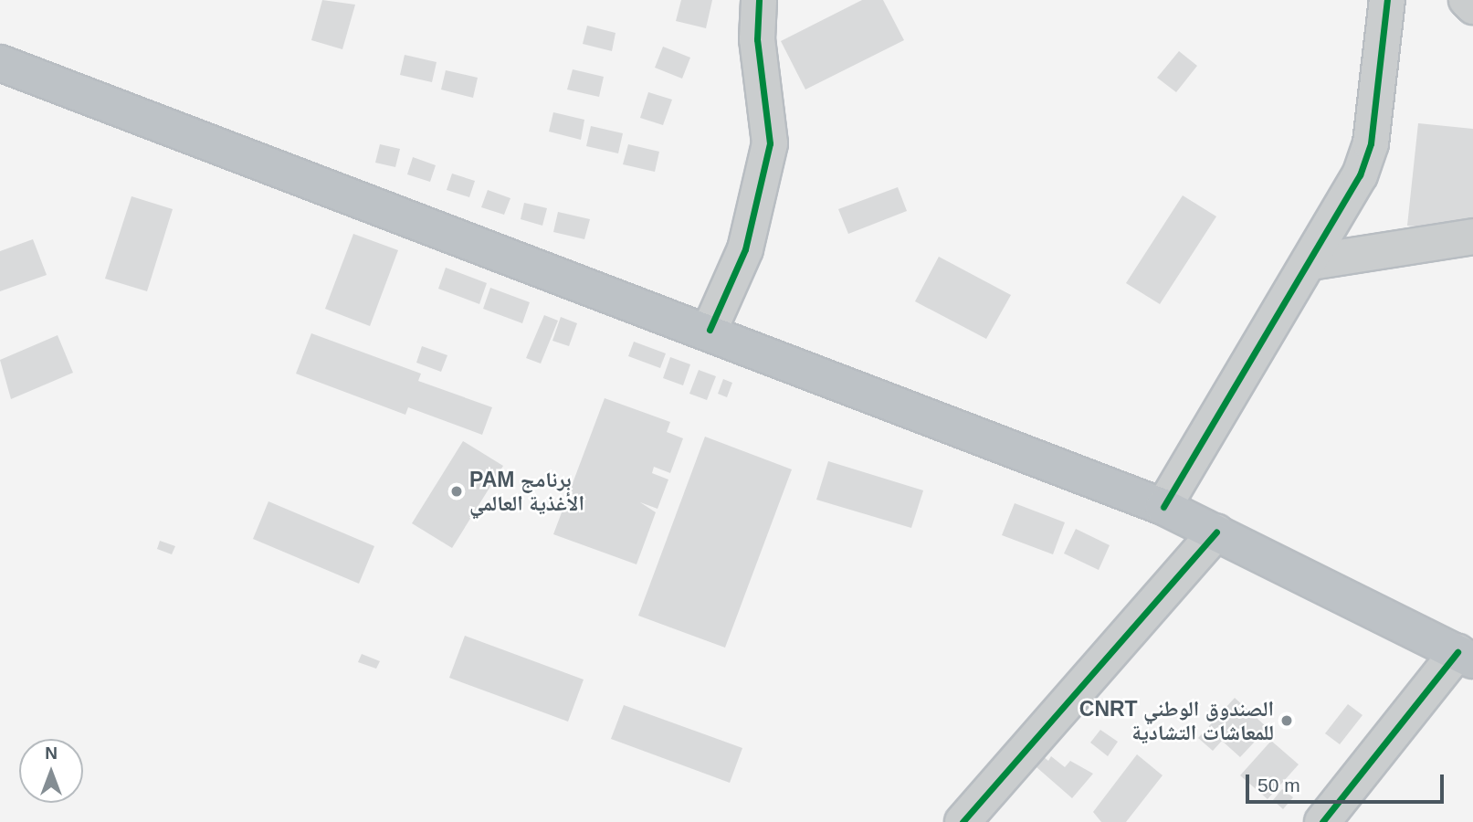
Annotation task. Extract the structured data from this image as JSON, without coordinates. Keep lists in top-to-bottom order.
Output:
{
  "places": ["PAM برنامج الأغذية العالمي", "CNRT الصندوق الوطني للمعاشات التشادية"],
  "scale_bar": "50 m",
  "north": "top"
}
